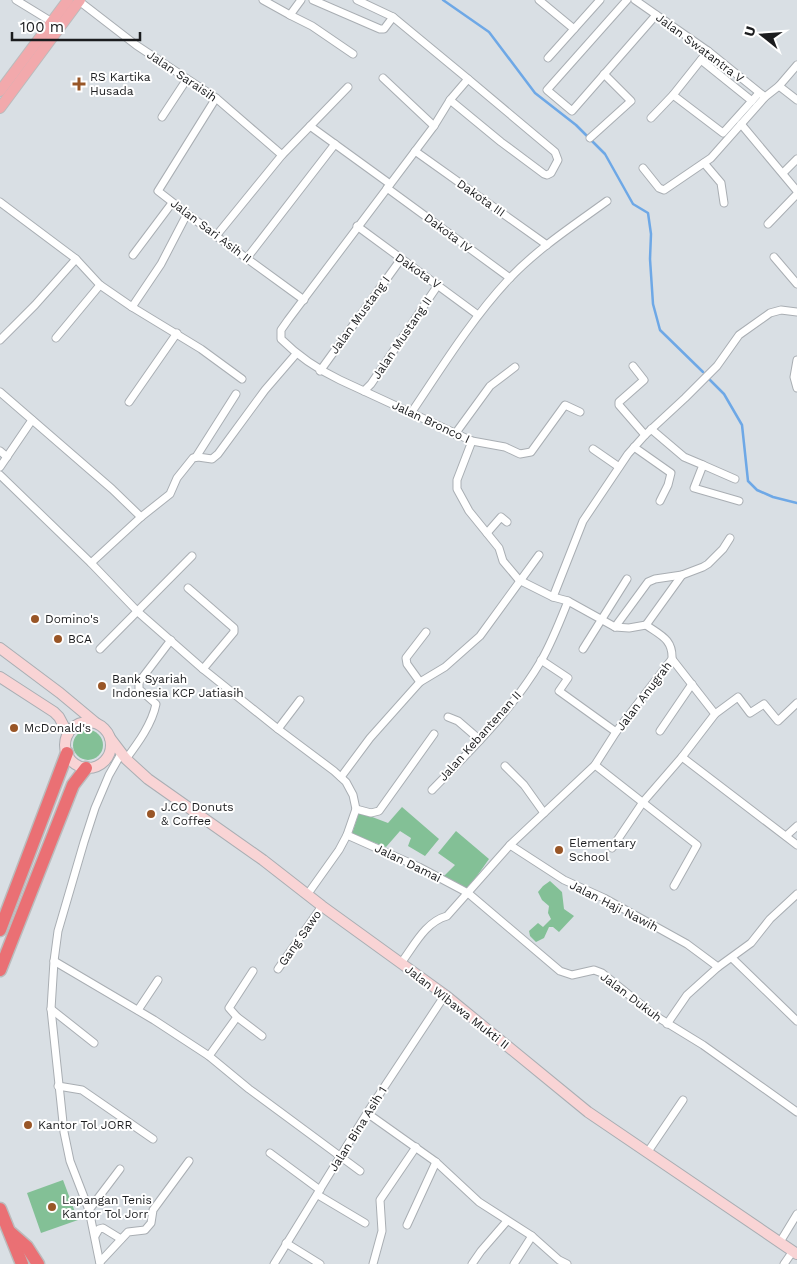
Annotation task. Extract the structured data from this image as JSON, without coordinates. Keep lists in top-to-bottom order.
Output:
{
  "streets": {
    "main road": ["Jalan Wibawa Mukti II"],
    "street": [
      "Jalan Swatantra V",
      "Jalan Saraisih",
      "Dakota III",
      "Jalan Sari Asih II",
      "Dakota IV",
      "Dakota V",
      "Jalan Mustang I",
      "Jalan Mustang II",
      "Jalan Bronco I",
      "Jalan Anugrah",
      "Jalan Kebantenan II",
      "Jalan Damai",
      "Jalan Haji Nawih",
      "Gang Sawo",
      "Jalan Dukuh",
      "Jalan Bina Asih 1"
    ]
  },
  "crossings": [
    ["Jalan Saraisih", "Jalan Sari Asih II"],
    ["Jalan Sari Asih II", "Jalan Bronco I"],
    ["Dakota V", "Jalan Mustang I"],
    ["Dakota V", "Jalan Mustang II"],
    ["Jalan Mustang I", "Jalan Bronco I"],
    ["Jalan Mustang II", "Jalan Bronco I"],
    ["Jalan Anugrah", "Jalan Damai"],
    ["Jalan Anugrah", "Jalan Haji Nawih"],
    ["Jalan Anugrah", "Jalan Dukuh"],
    ["Jalan Anugrah", "Jalan Wibawa Mukti II"],
    ["Jalan Damai", "Jalan Dukuh"],
    ["Gang Sawo", "Jalan Wibawa Mukti II"],
    ["Jalan Wibawa Mukti II", "Jalan Bina Asih 1"]
  ],
  "places": {
    "health": ["RS Kartika Husada"],
    "other": [
      "Domino's",
      "BCA",
      "Bank Syariah Indonesia KCP Jatiasih",
      "McDonald's",
      "J.CO Donuts & Coffee",
      "Elementary School",
      "Kantor Tol JORR",
      "Lapangan Tenis Kantor Tol Jorr"
    ]
  },
  "scale_bar": "100 m",
  "north": "left"
}
